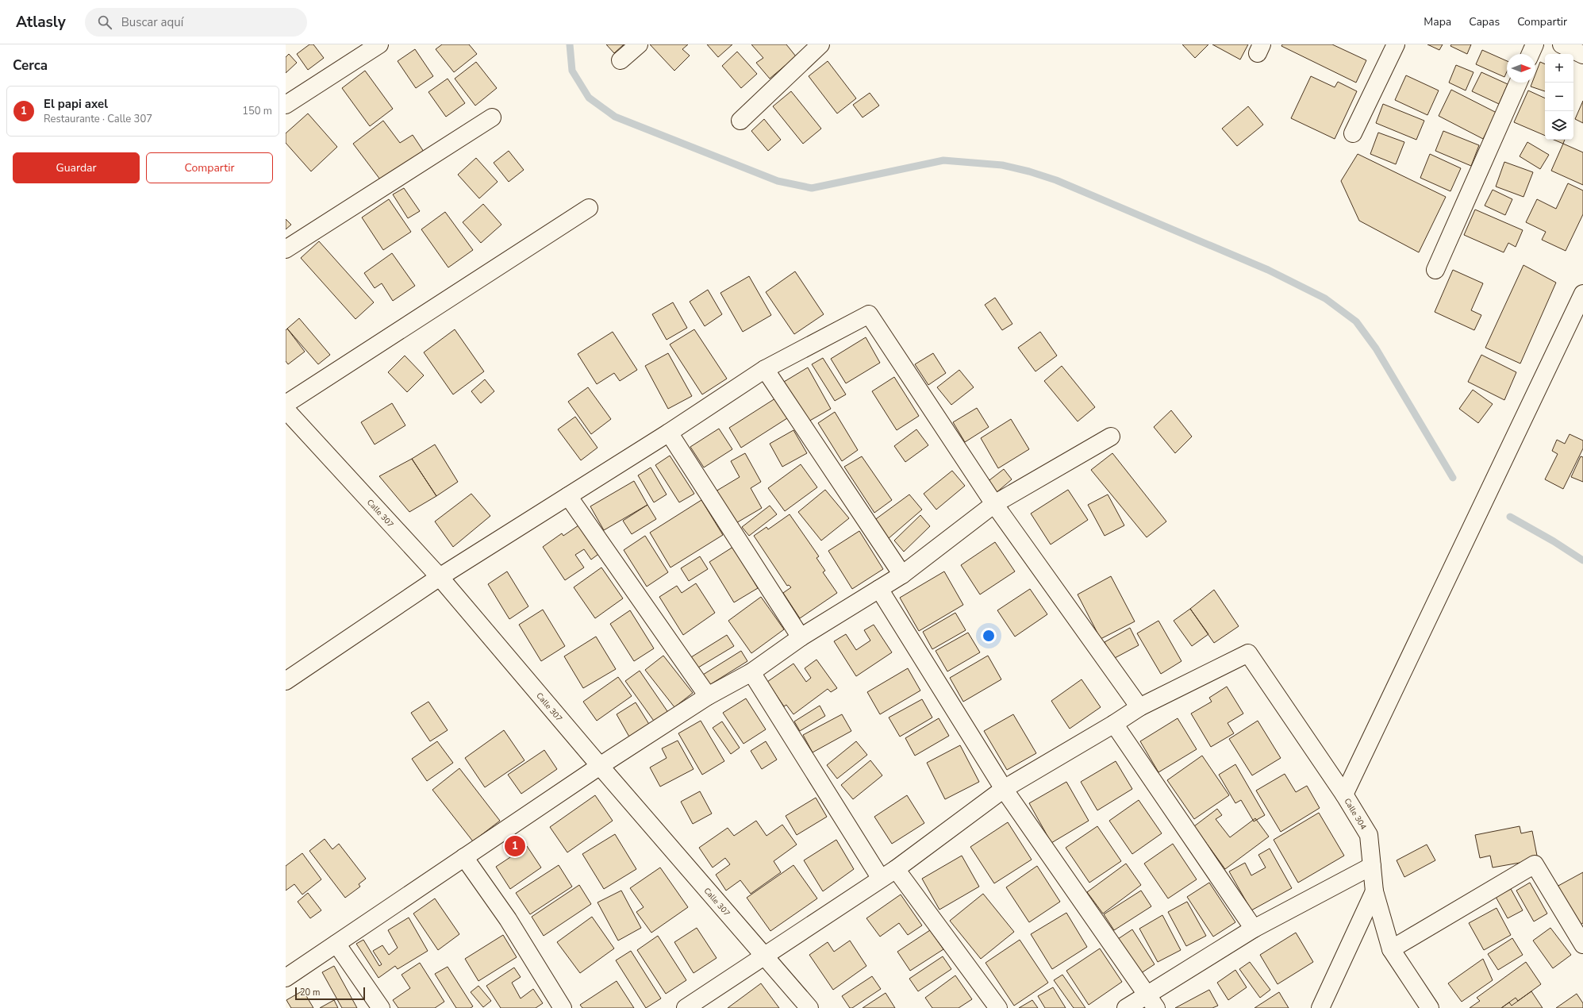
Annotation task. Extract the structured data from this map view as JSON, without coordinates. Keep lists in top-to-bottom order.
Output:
{
  "streets": {
    "street": ["Calle 307", "Calle 304"]
  },
  "scale_bar": "20 m",
  "north": "right",
  "page": {
    "header": "Atlasly",
    "search": "Buscar aquí",
    "nav": ["Mapa", "Capas", "Compartir"],
    "heading": "Cerca",
    "map_buttons": ["+", "−"],
    "list": [
      {
        "mark": "1",
        "name": "El papi axel",
        "note": "Restaurante · Calle 307",
        "value": "150 m"
      }
    ],
    "buttons": ["Guardar", "Compartir"],
    "pins": "1",
    "scale": "20 m"
  }
}
